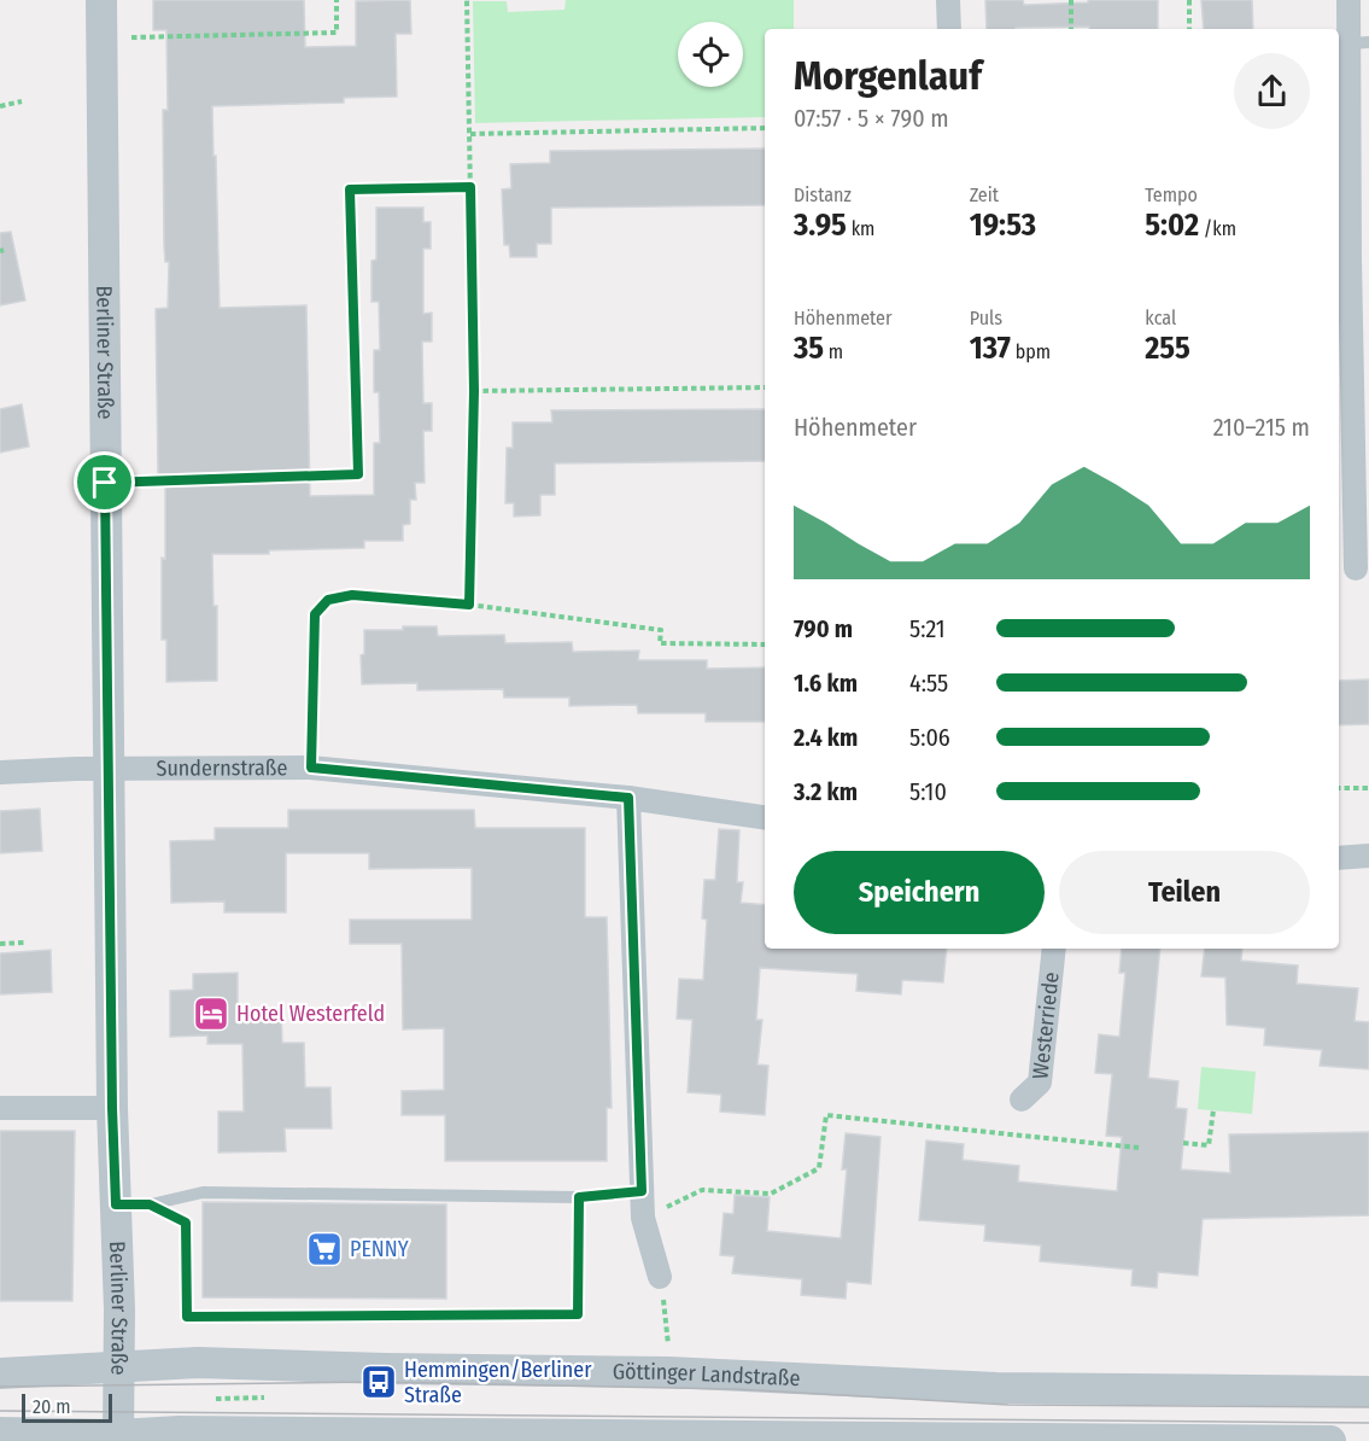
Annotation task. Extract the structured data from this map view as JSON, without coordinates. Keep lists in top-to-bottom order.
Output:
{
  "streets": {
    "street": [
      "Berliner Straße",
      "Sundernstraße",
      "Westerriede",
      "Göttinger Landstraße"
    ]
  },
  "crossings": [
    ["Berliner Straße", "Sundernstraße"],
    ["Berliner Straße", "Göttinger Landstraße"]
  ],
  "places": {
    "hotel": ["Hotel Westerfeld"],
    "supermarket": ["PENNY"],
    "bus stop": ["Hemmingen/Berliner Straße"]
  },
  "scale_bar": "20 m",
  "page": {
    "heading": ["Morgenlauf", "07:57 · 5 × 790 m"],
    "stats": [
      ["Distanz", "3.95 km"],
      ["Zeit", "19:53"],
      ["Tempo", "5:02 /km"],
      ["Höhenmeter", "35 m"],
      ["Puls", "137 bpm"],
      ["kcal", "255"]
    ],
    "chart": ["Höhenmeter", "210–215 m"],
    "list": [
      {
        "name": "790 m",
        "note": "5:21"
      },
      {
        "name": "1.6 km",
        "note": "4:55"
      },
      {
        "name": "2.4 km",
        "note": "5:06"
      },
      {
        "name": "3.2 km",
        "note": "5:10"
      }
    ],
    "buttons": ["Speichern", "Teilen"],
    "scale": "20 m"
  }
}
